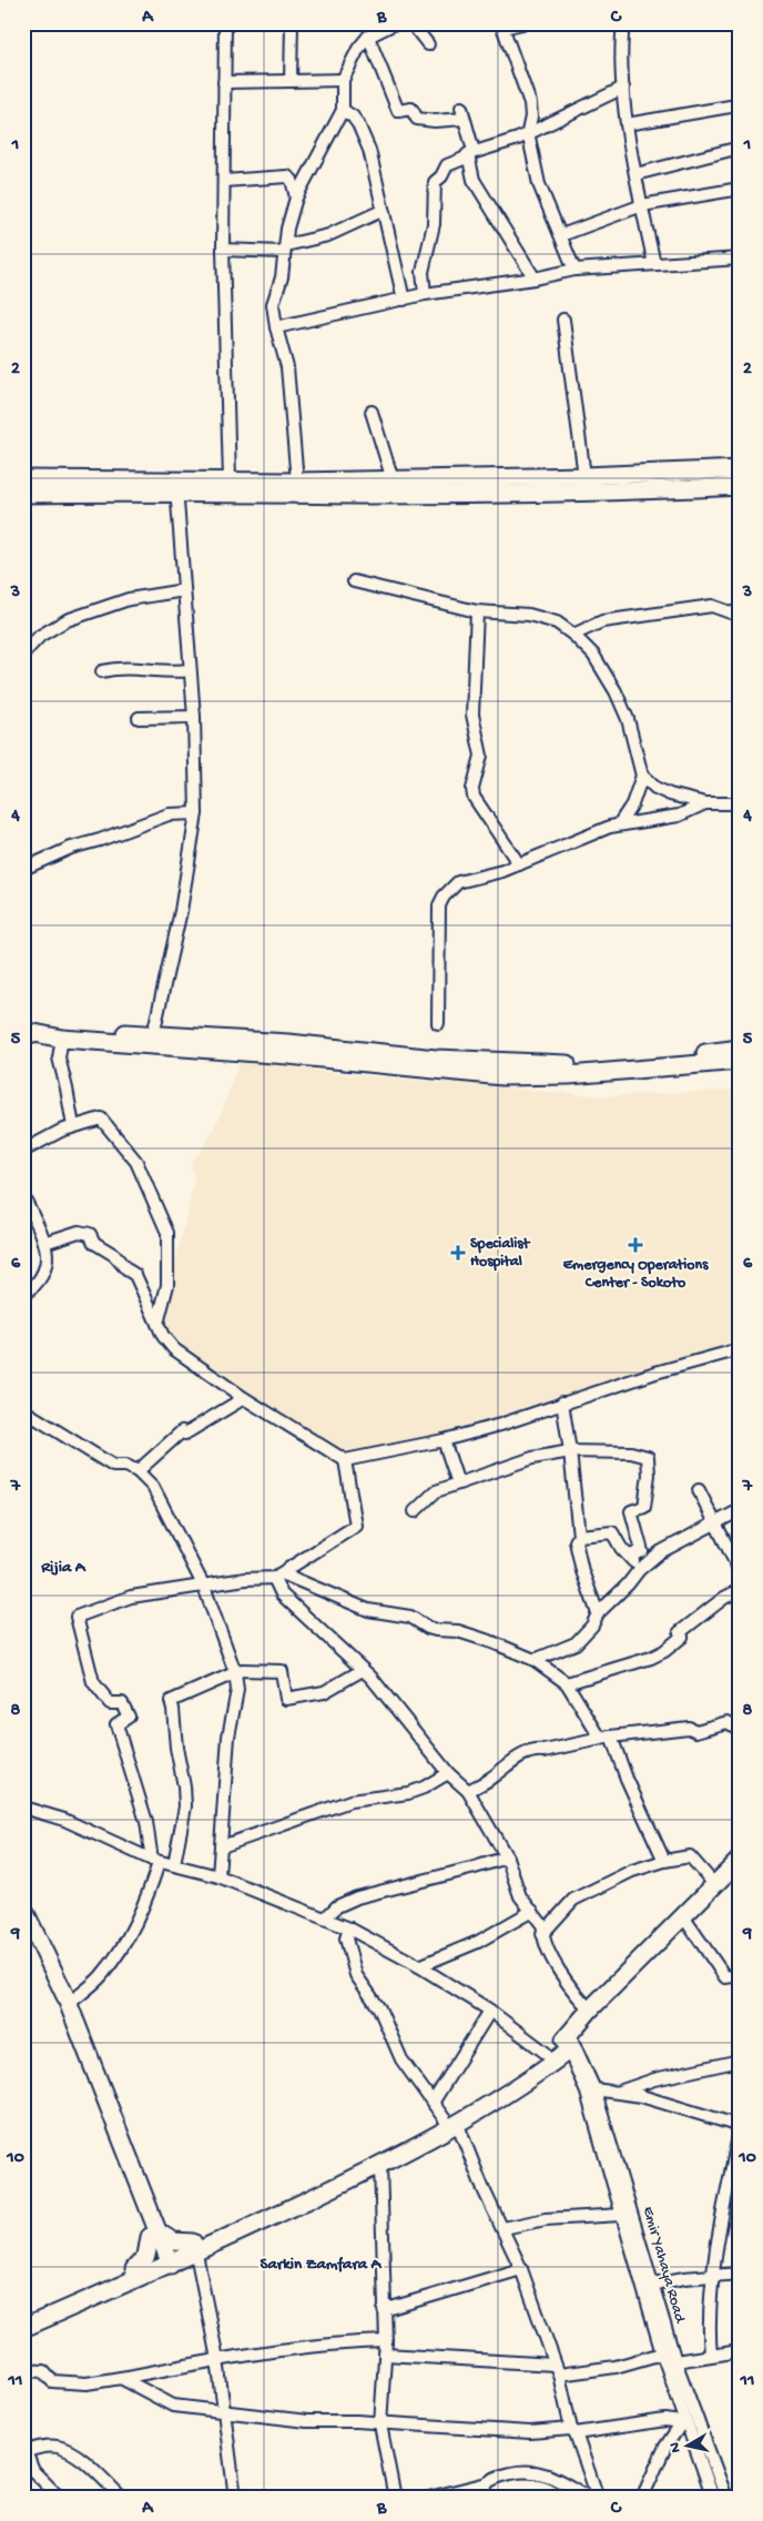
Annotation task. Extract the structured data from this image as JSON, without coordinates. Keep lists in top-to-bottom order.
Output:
{
  "streets": {
    "street": ["Emir Yahaya Road"]
  },
  "districts": ["Rijia A", "Sarkin Zamfara A"],
  "places": {
    "health": ["Emergency Operations Center - Sokoto", "Specialist Hospital"]
  },
  "north": "left",
  "grid": {
    "columns": ["A", "B", "C"],
    "rows": [
      "1",
      "2",
      "3",
      "4",
      "5",
      "6",
      "7",
      "8",
      "9",
      "10",
      "11"
    ]
  }
}
